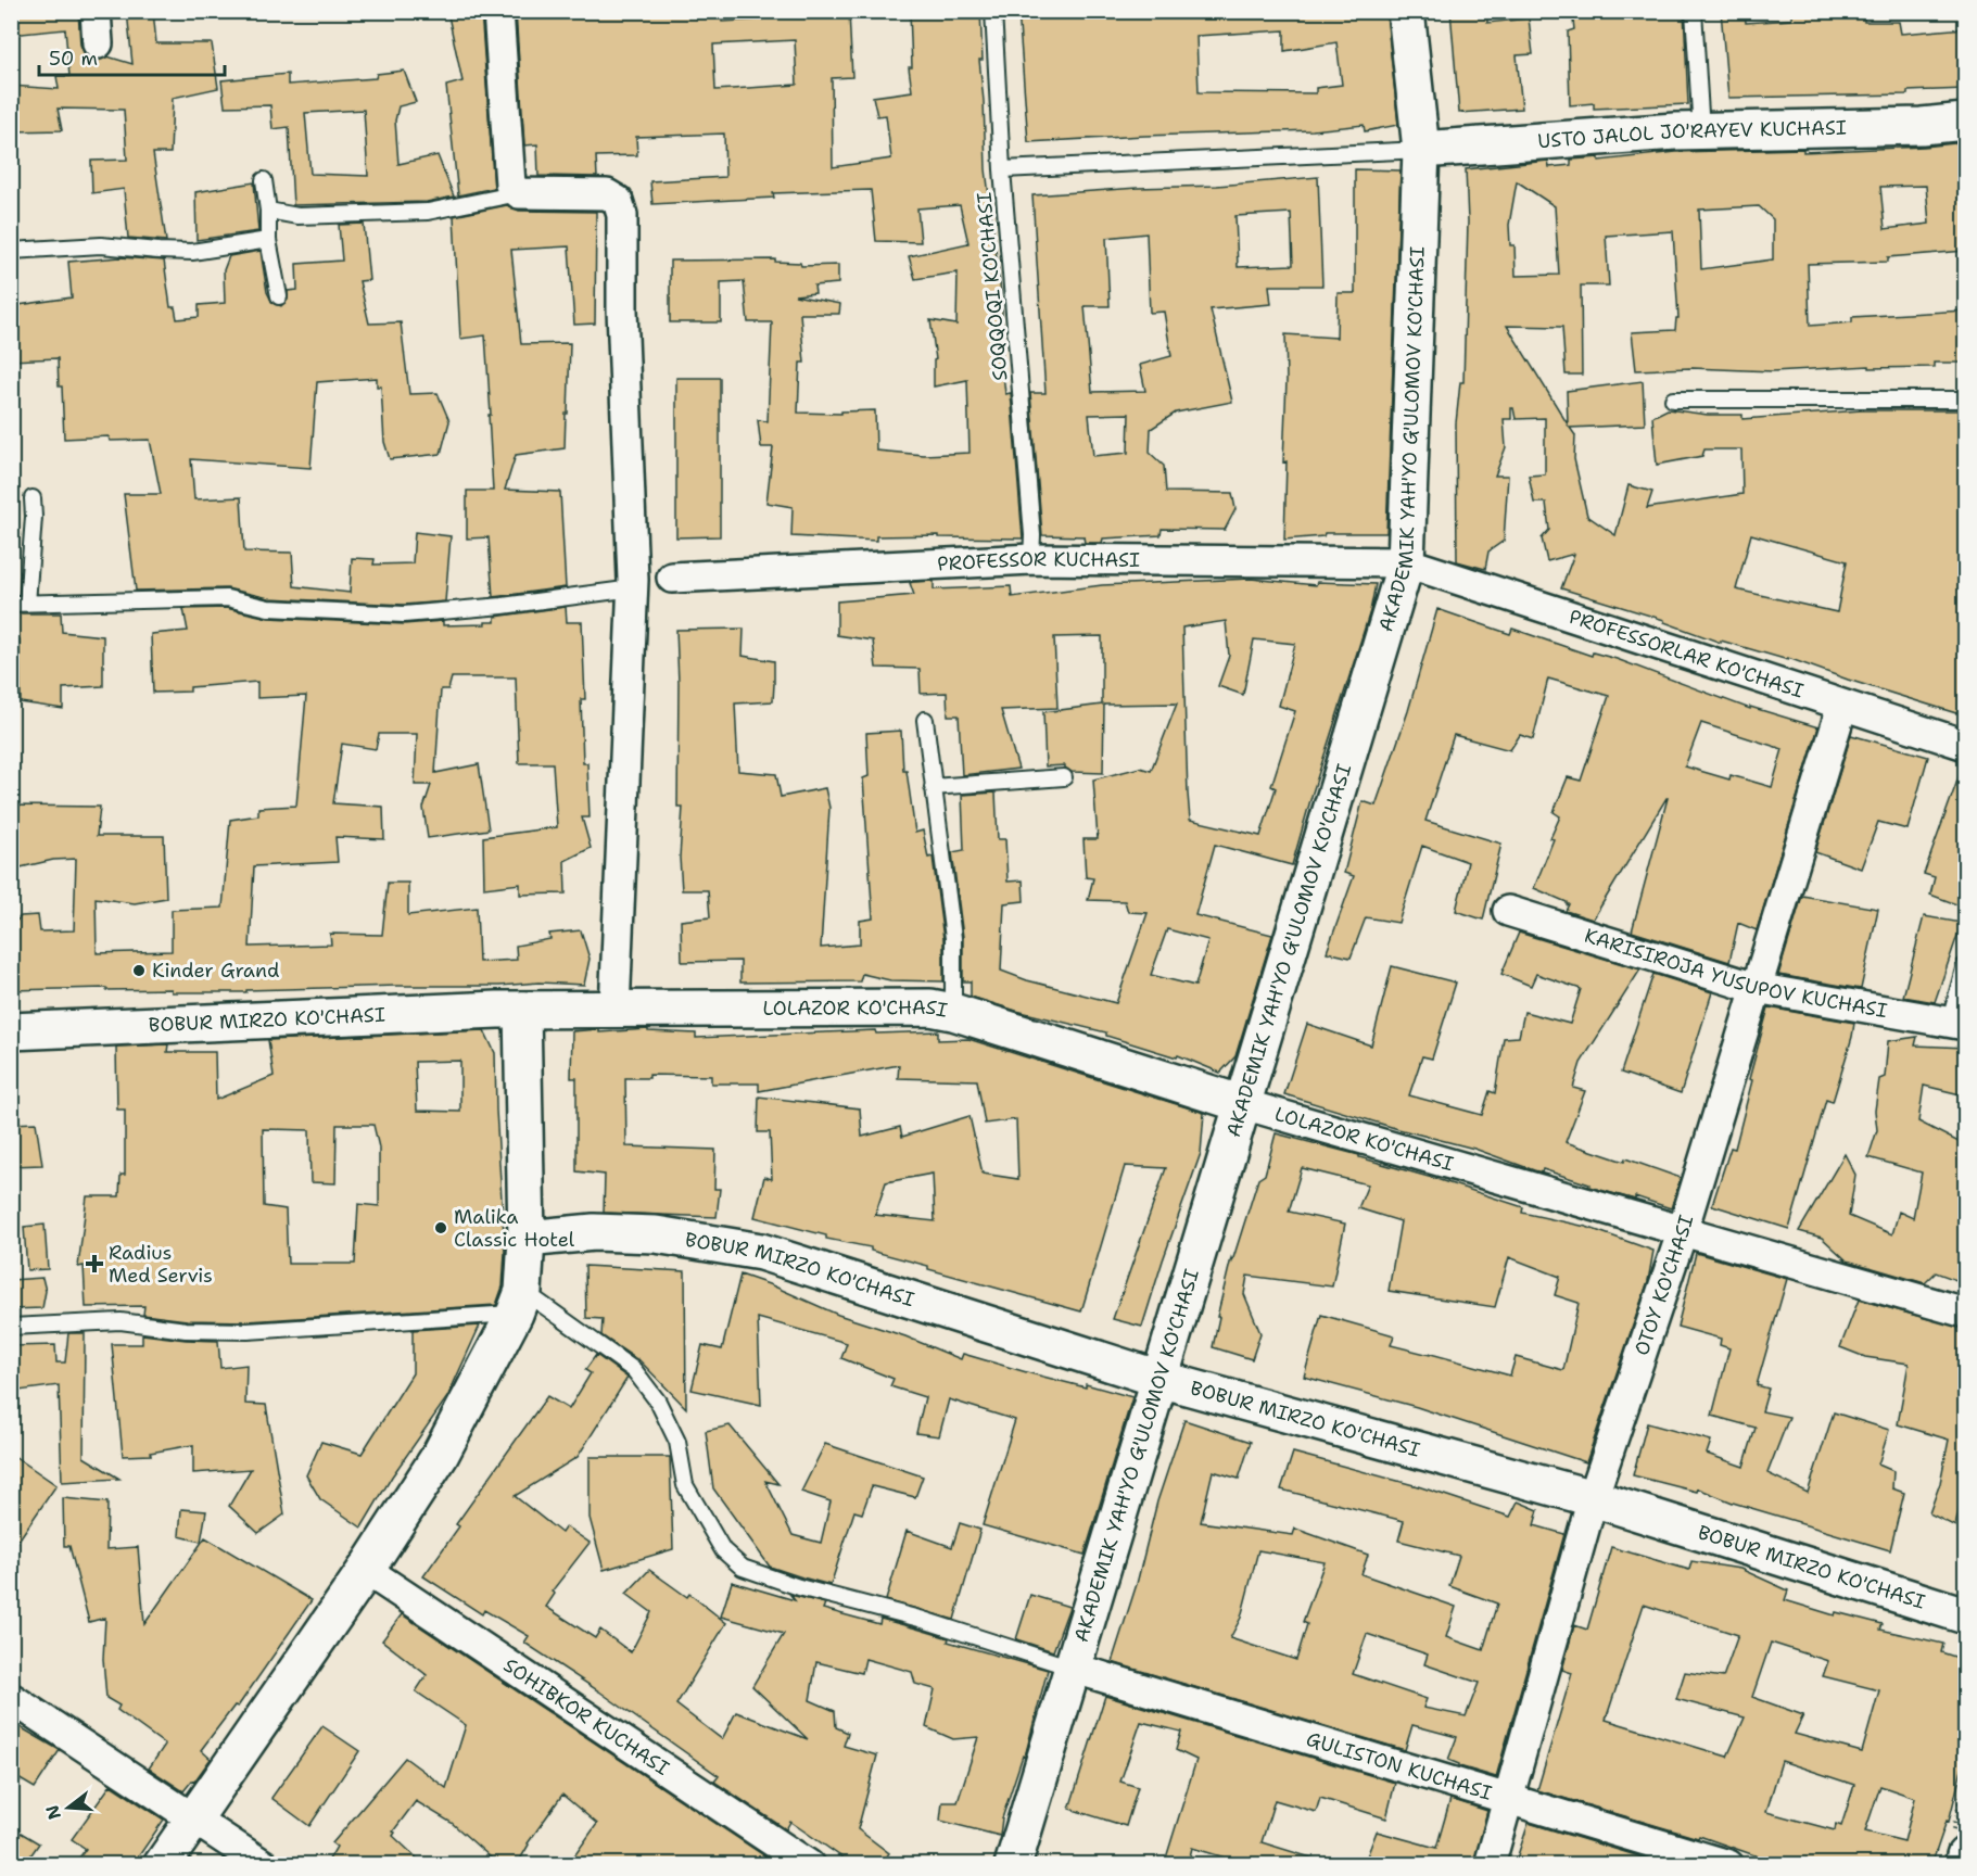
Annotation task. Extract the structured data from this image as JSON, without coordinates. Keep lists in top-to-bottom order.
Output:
{
  "streets": {
    "street": [
      "USTO JALOL JO'RAYEV KUCHASI",
      "AKADEMIK YAH'YO G'ULOMOV KO'CHASI",
      "PROFESSOR KUCHASI",
      "PROFESSORLAR KO'CHASI",
      "KARISIROJA YUSUPOV KUCHASI",
      "LOLAZOR KO'CHASI",
      "BOBUR MIRZO KO'CHASI",
      "OTOY KO'CHASI",
      "SOHIBKOR KUCHASI",
      "GULISTON KUCHASI"
    ],
    "lane": ["SOQQOQI KO'CHASI"]
  },
  "crossings": [
    ["USTO JALOL JO'RAYEV KUCHASI", "AKADEMIK YAH'YO G'ULOMOV KO'CHASI"],
    ["SOQQOQI KO'CHASI", "PROFESSOR KUCHASI"],
    ["AKADEMIK YAH'YO G'ULOMOV KO'CHASI", "PROFESSOR KUCHASI"],
    ["AKADEMIK YAH'YO G'ULOMOV KO'CHASI", "PROFESSORLAR KO'CHASI"],
    ["AKADEMIK YAH'YO G'ULOMOV KO'CHASI", "LOLAZOR KO'CHASI"],
    ["AKADEMIK YAH'YO G'ULOMOV KO'CHASI", "BOBUR MIRZO KO'CHASI"],
    ["AKADEMIK YAH'YO G'ULOMOV KO'CHASI", "GULISTON KUCHASI"],
    ["PROFESSOR KUCHASI", "PROFESSORLAR KO'CHASI"],
    ["PROFESSORLAR KO'CHASI", "OTOY KO'CHASI"],
    ["KARISIROJA YUSUPOV KUCHASI", "OTOY KO'CHASI"],
    ["LOLAZOR KO'CHASI", "BOBUR MIRZO KO'CHASI"],
    ["LOLAZOR KO'CHASI", "OTOY KO'CHASI"],
    ["BOBUR MIRZO KO'CHASI", "OTOY KO'CHASI"],
    ["OTOY KO'CHASI", "GULISTON KUCHASI"]
  ],
  "places": {
    "other": ["Kinder Grand", "Malika Classic Hotel"],
    "health": ["Radius Med Servis"]
  },
  "scale_bar": "50 m",
  "north": "left"
}
